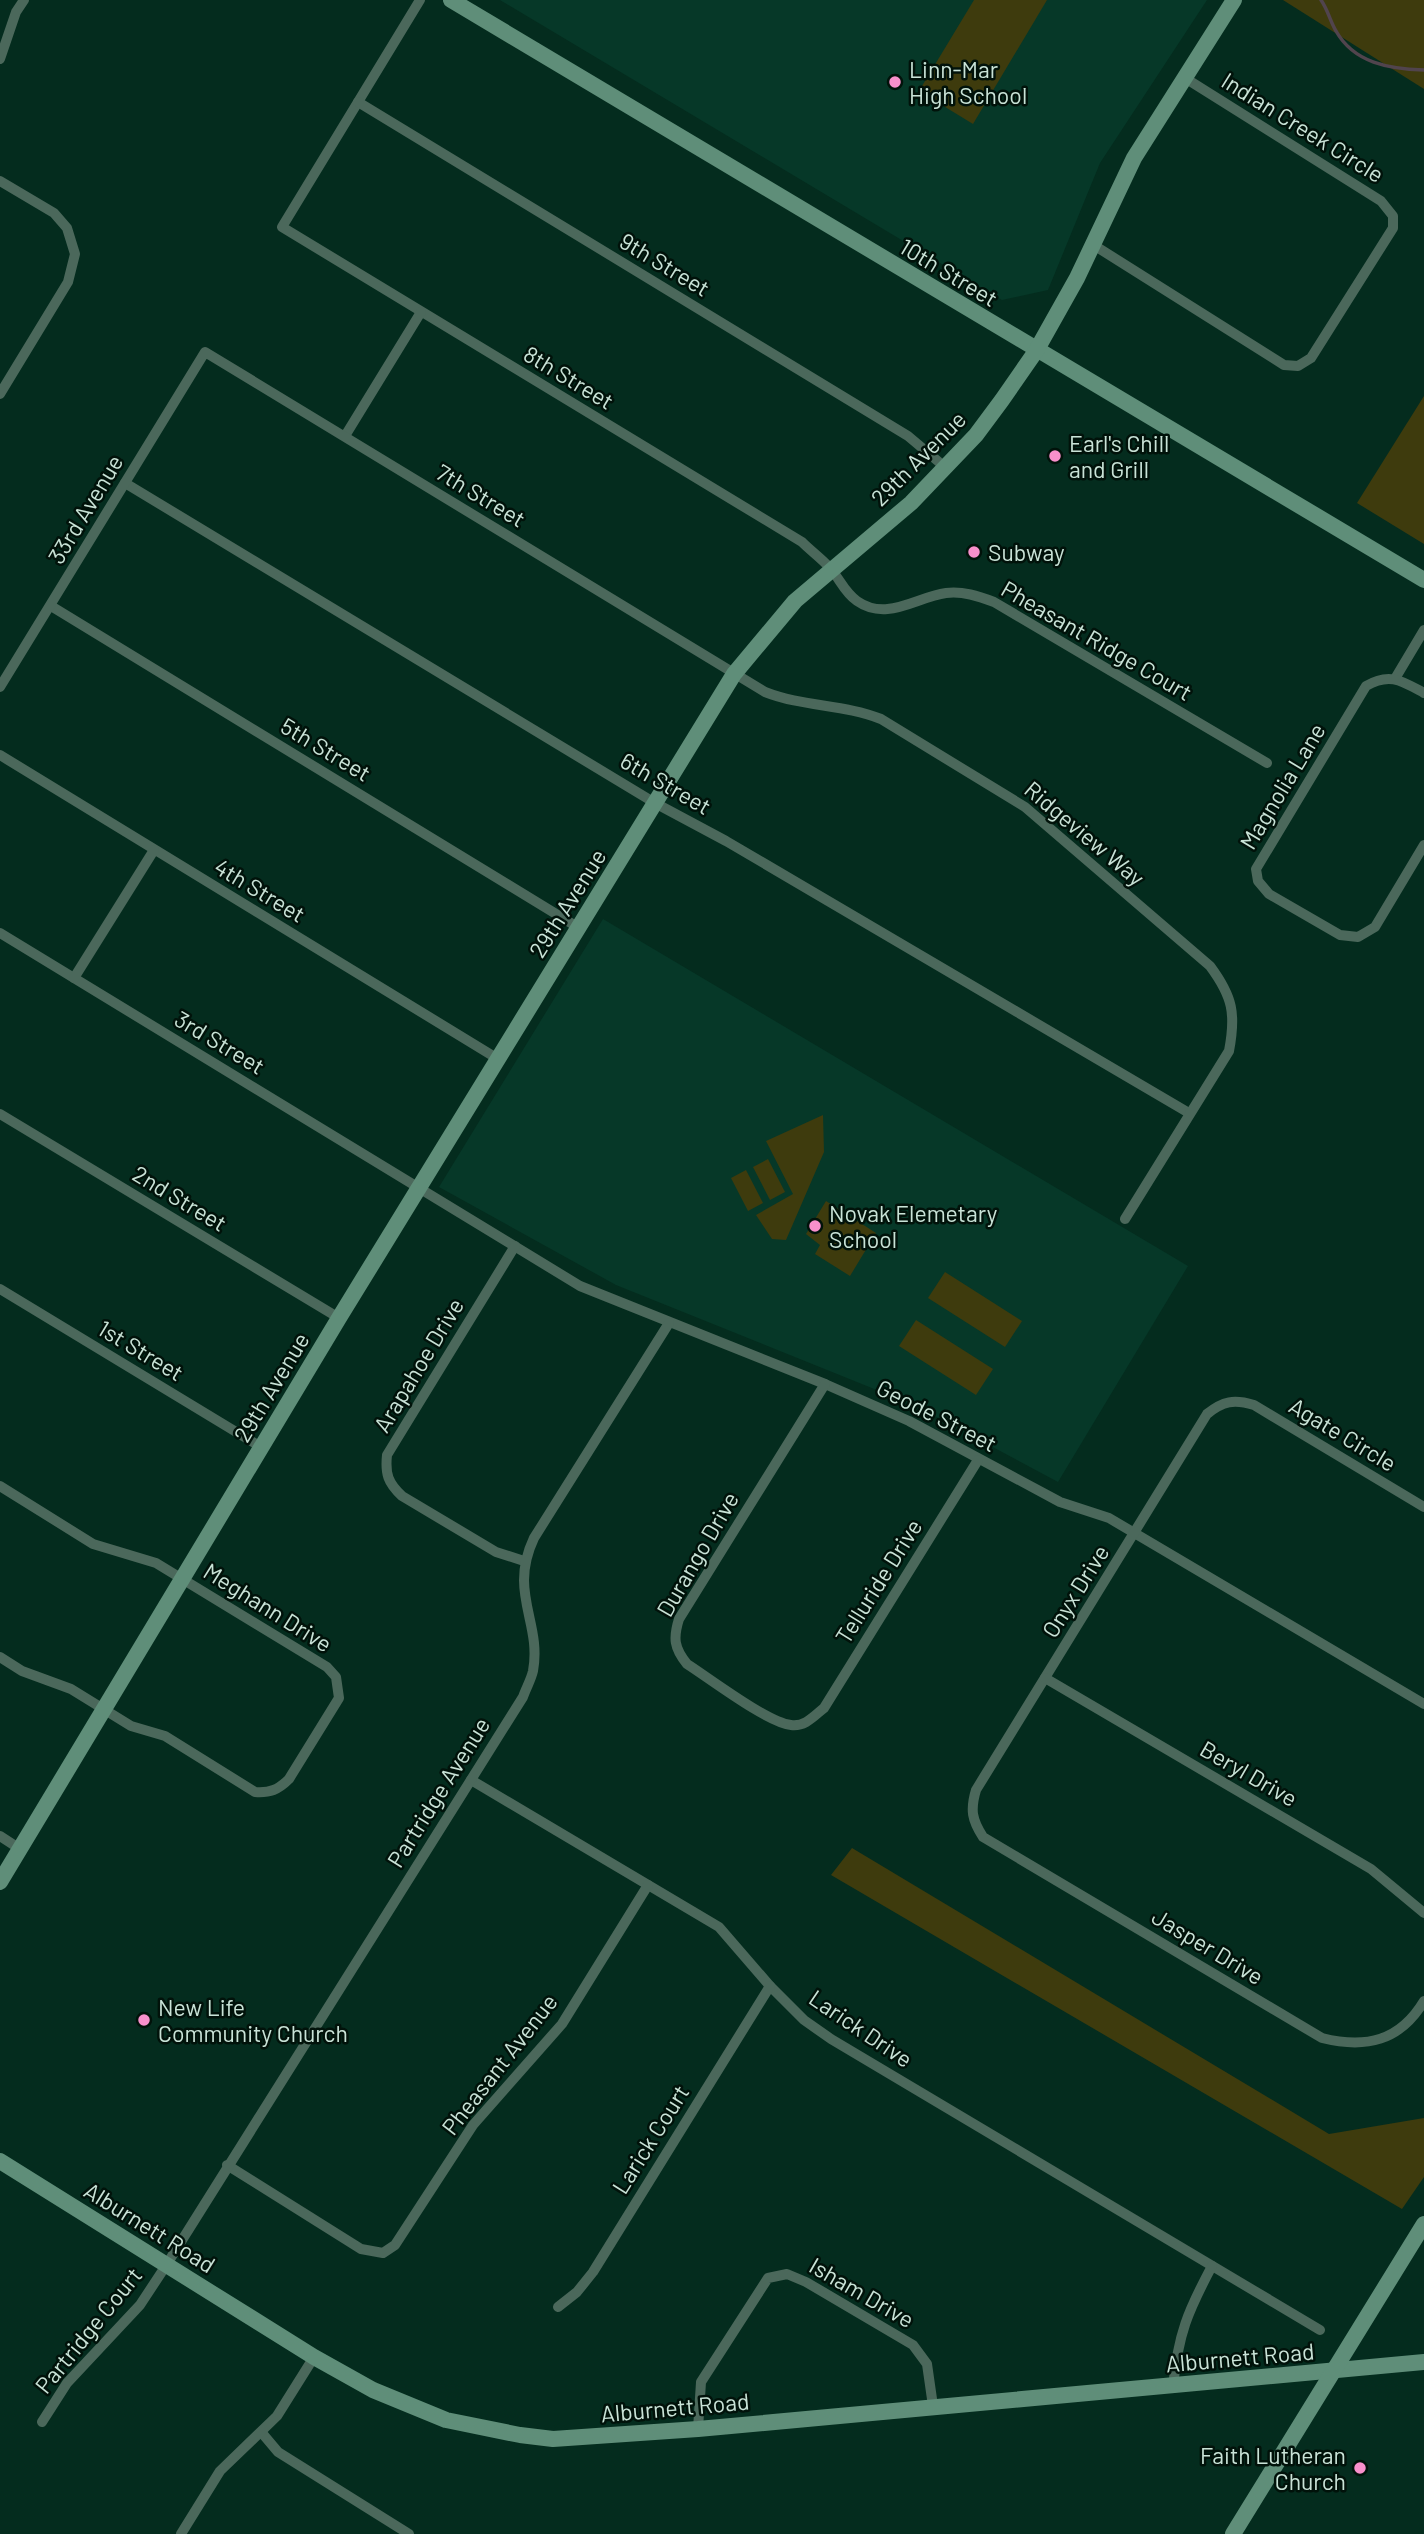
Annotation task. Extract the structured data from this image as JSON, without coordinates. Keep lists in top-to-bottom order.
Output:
{
  "streets": {
    "street": [
      "Indian Creek Circle",
      "9th Street",
      "10th Street",
      "8th Street",
      "29th Avenue",
      "7th Street",
      "33rd Avenue",
      "Pheasant Ridge Court",
      "5th Street",
      "6th Street",
      "Magnolia Lane",
      "Ridgeview Way",
      "4th Street",
      "3rd Street",
      "2nd Street",
      "1st Street",
      "Arapahoe Drive",
      "Geode Street",
      "Agate Circle",
      "Durango Drive",
      "Telluride Drive",
      "Onyx Drive",
      "Meghann Drive",
      "Beryl Drive",
      "Partridge Avenue",
      "Jasper Drive",
      "Larick Drive",
      "Pheasant Avenue",
      "Larick Court",
      "Alburnett Road",
      "Isham Drive",
      "Partridge Court"
    ]
  },
  "crossings": [
    ["Indian Creek Circle", "29th Avenue"],
    ["9th Street", "8th Street"],
    ["9th Street", "29th Avenue"],
    ["10th Street", "29th Avenue"],
    ["8th Street", "29th Avenue"],
    ["8th Street", "Pheasant Ridge Court"],
    ["29th Avenue", "7th Street"],
    ["29th Avenue", "Pheasant Ridge Court"],
    ["29th Avenue", "5th Street"],
    ["29th Avenue", "6th Street"],
    ["29th Avenue", "Ridgeview Way"],
    ["29th Avenue", "4th Street"],
    ["29th Avenue", "3rd Street"],
    ["29th Avenue", "2nd Street"],
    ["29th Avenue", "1st Street"],
    ["29th Avenue", "Geode Street"],
    ["29th Avenue", "Meghann Drive"],
    ["7th Street", "33rd Avenue"],
    ["7th Street", "Ridgeview Way"],
    ["33rd Avenue", "5th Street"],
    ["33rd Avenue", "6th Street"],
    ["6th Street", "Ridgeview Way"],
    ["3rd Street", "Geode Street"],
    ["Arapahoe Drive", "Geode Street"],
    ["Arapahoe Drive", "Partridge Avenue"],
    ["Geode Street", "Durango Drive"],
    ["Geode Street", "Telluride Drive"],
    ["Geode Street", "Onyx Drive"],
    ["Geode Street", "Partridge Avenue"],
    ["Agate Circle", "Onyx Drive"],
    ["Durango Drive", "Telluride Drive"],
    ["Onyx Drive", "Beryl Drive"],
    ["Onyx Drive", "Jasper Drive"],
    ["Partridge Avenue", "Larick Drive"],
    ["Partridge Avenue", "Pheasant Avenue"],
    ["Partridge Avenue", "Alburnett Road"],
    ["Partridge Avenue", "Partridge Court"],
    ["Larick Drive", "Pheasant Avenue"],
    ["Larick Drive", "Larick Court"],
    ["Alburnett Road", "Isham Drive"],
    ["Alburnett Road", "Partridge Court"]
  ],
  "places": [
    "Linn-Mar High School",
    "Earl's Chill and Grill",
    "Subway",
    "Novak Elemetary School",
    "New Life Community Church",
    "Faith Lutheran Church"
  ]
}
